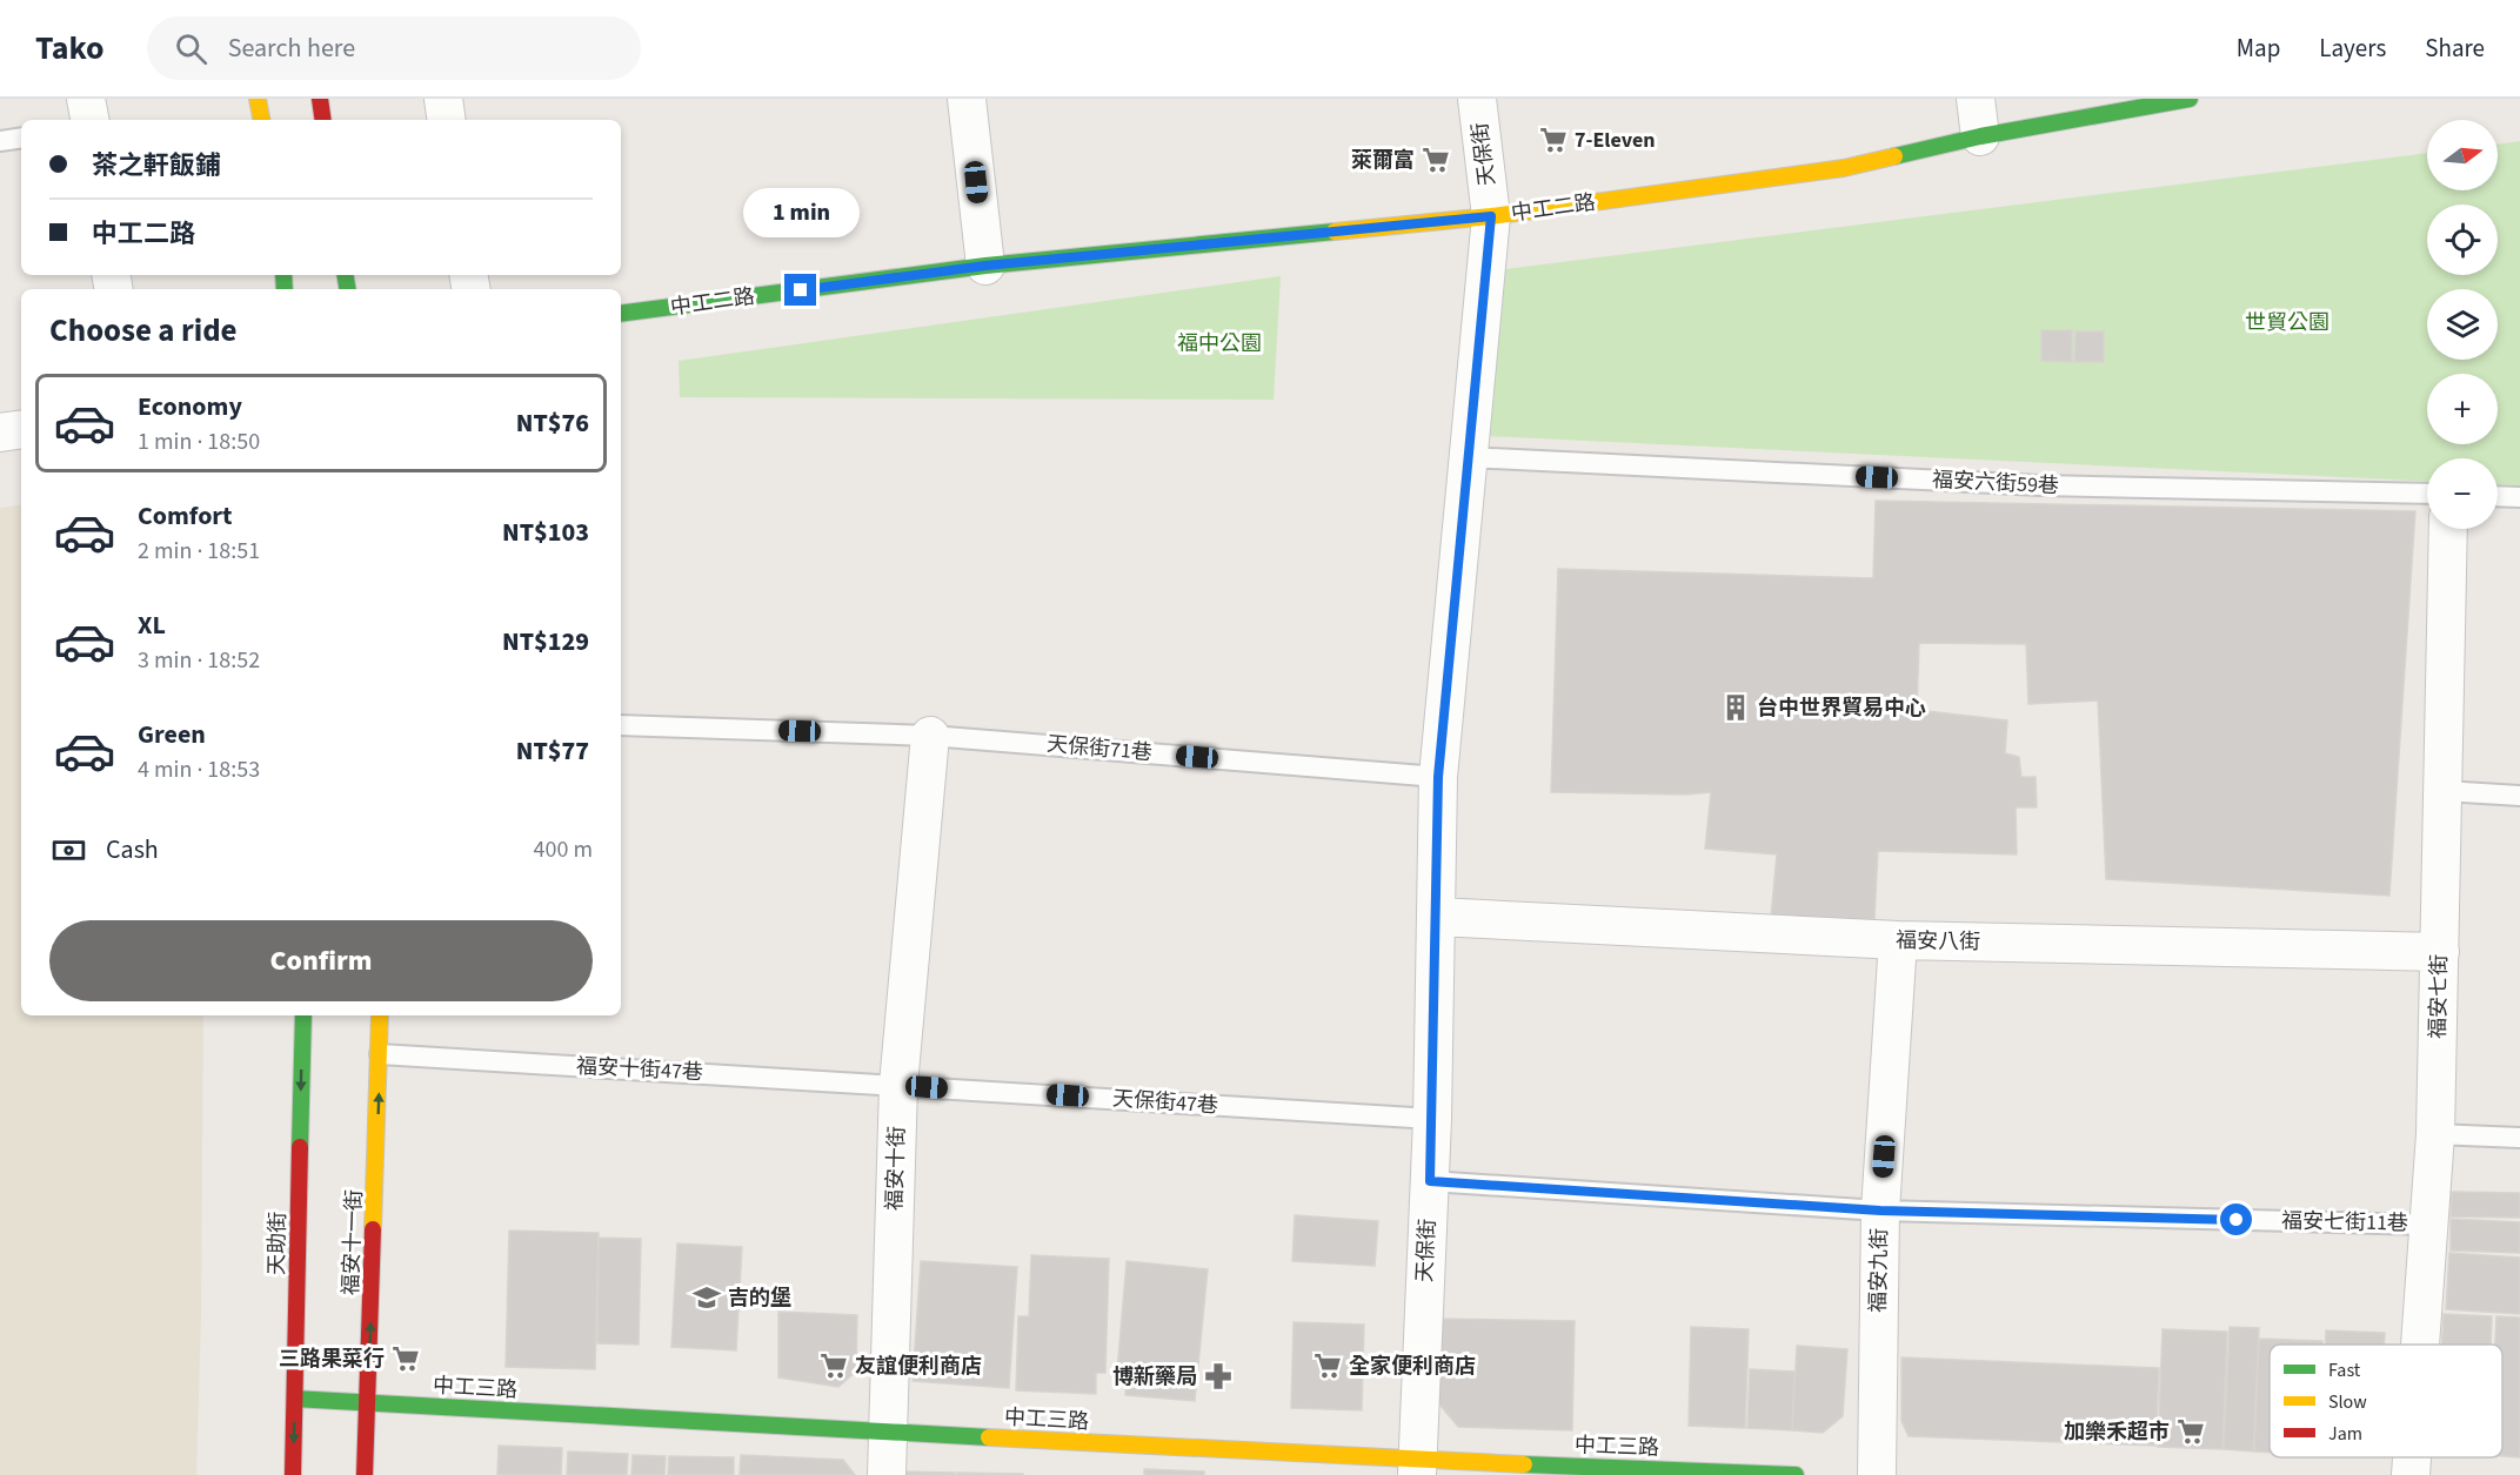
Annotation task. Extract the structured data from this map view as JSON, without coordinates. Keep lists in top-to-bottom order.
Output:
{
  "streets": {
    "street": [
      "天保街",
      "中工二路",
      "福安八街",
      "福安七街",
      "福安十街",
      "福安十一街",
      "天助街",
      "福安九街",
      "中工三路"
    ],
    "lane": [
      "福安六街59巷",
      "天保街71巷",
      "福安十街47巷",
      "天保街47巷",
      "福安七街11巷"
    ]
  },
  "crossings": [
    ["天保街", "中工二路"],
    ["天保街", "福安六街59巷"],
    ["天保街", "天保街71巷"],
    ["天保街", "福安八街"],
    ["天保街", "天保街47巷"],
    ["天保街", "福安七街11巷"],
    ["天保街", "中工三路"],
    ["天保街71巷", "福安十街"],
    ["福安八街", "福安七街"],
    ["福安八街", "福安九街"],
    ["福安七街", "福安七街11巷"],
    ["福安十街47巷", "天保街47巷"],
    ["福安十街47巷", "福安十街"],
    ["福安十街47巷", "福安十一街"],
    ["天保街47巷", "福安十街"],
    ["福安十街", "中工三路"],
    ["福安七街11巷", "福安九街"],
    ["福安十一街", "中工三路"],
    ["天助街", "中工三路"]
  ],
  "one_way": ["福安十一街", "天助街"],
  "parks": ["世貿公園", "福中公園"],
  "places": {
    "supermarket": [
      "7-Eleven",
      "萊爾富",
      "三路果菜行",
      "友誼便利商店",
      "全家便利商店",
      "加樂禾超市"
    ],
    "building": ["台中世界貿易中心"],
    "school or university": ["吉的堡"],
    "pharmacy": ["博新藥局"]
  },
  "legend": ["Fast", "Slow", "Jam"],
  "north": "right",
  "page": {
    "header": "Tako",
    "search": "Search here",
    "nav": ["Map", "Layers", "Share"],
    "map_buttons": ["+", "−"],
    "banner": ["茶之軒飯鋪", "中工二路"],
    "bubble": "1 min",
    "heading": "Choose a ride",
    "list": [
      {
        "name": "Economy",
        "note": "1 min · 18:50",
        "value": "NT$76"
      },
      {
        "name": "Comfort",
        "note": "2 min · 18:51",
        "value": "NT$103"
      },
      {
        "name": "XL",
        "note": "3 min · 18:52",
        "value": "NT$129"
      },
      {
        "name": "Green",
        "note": "4 min · 18:53",
        "value": "NT$77"
      }
    ],
    "pay": ["Cash", "400 m"],
    "buttons": "Confirm"
  }
}
